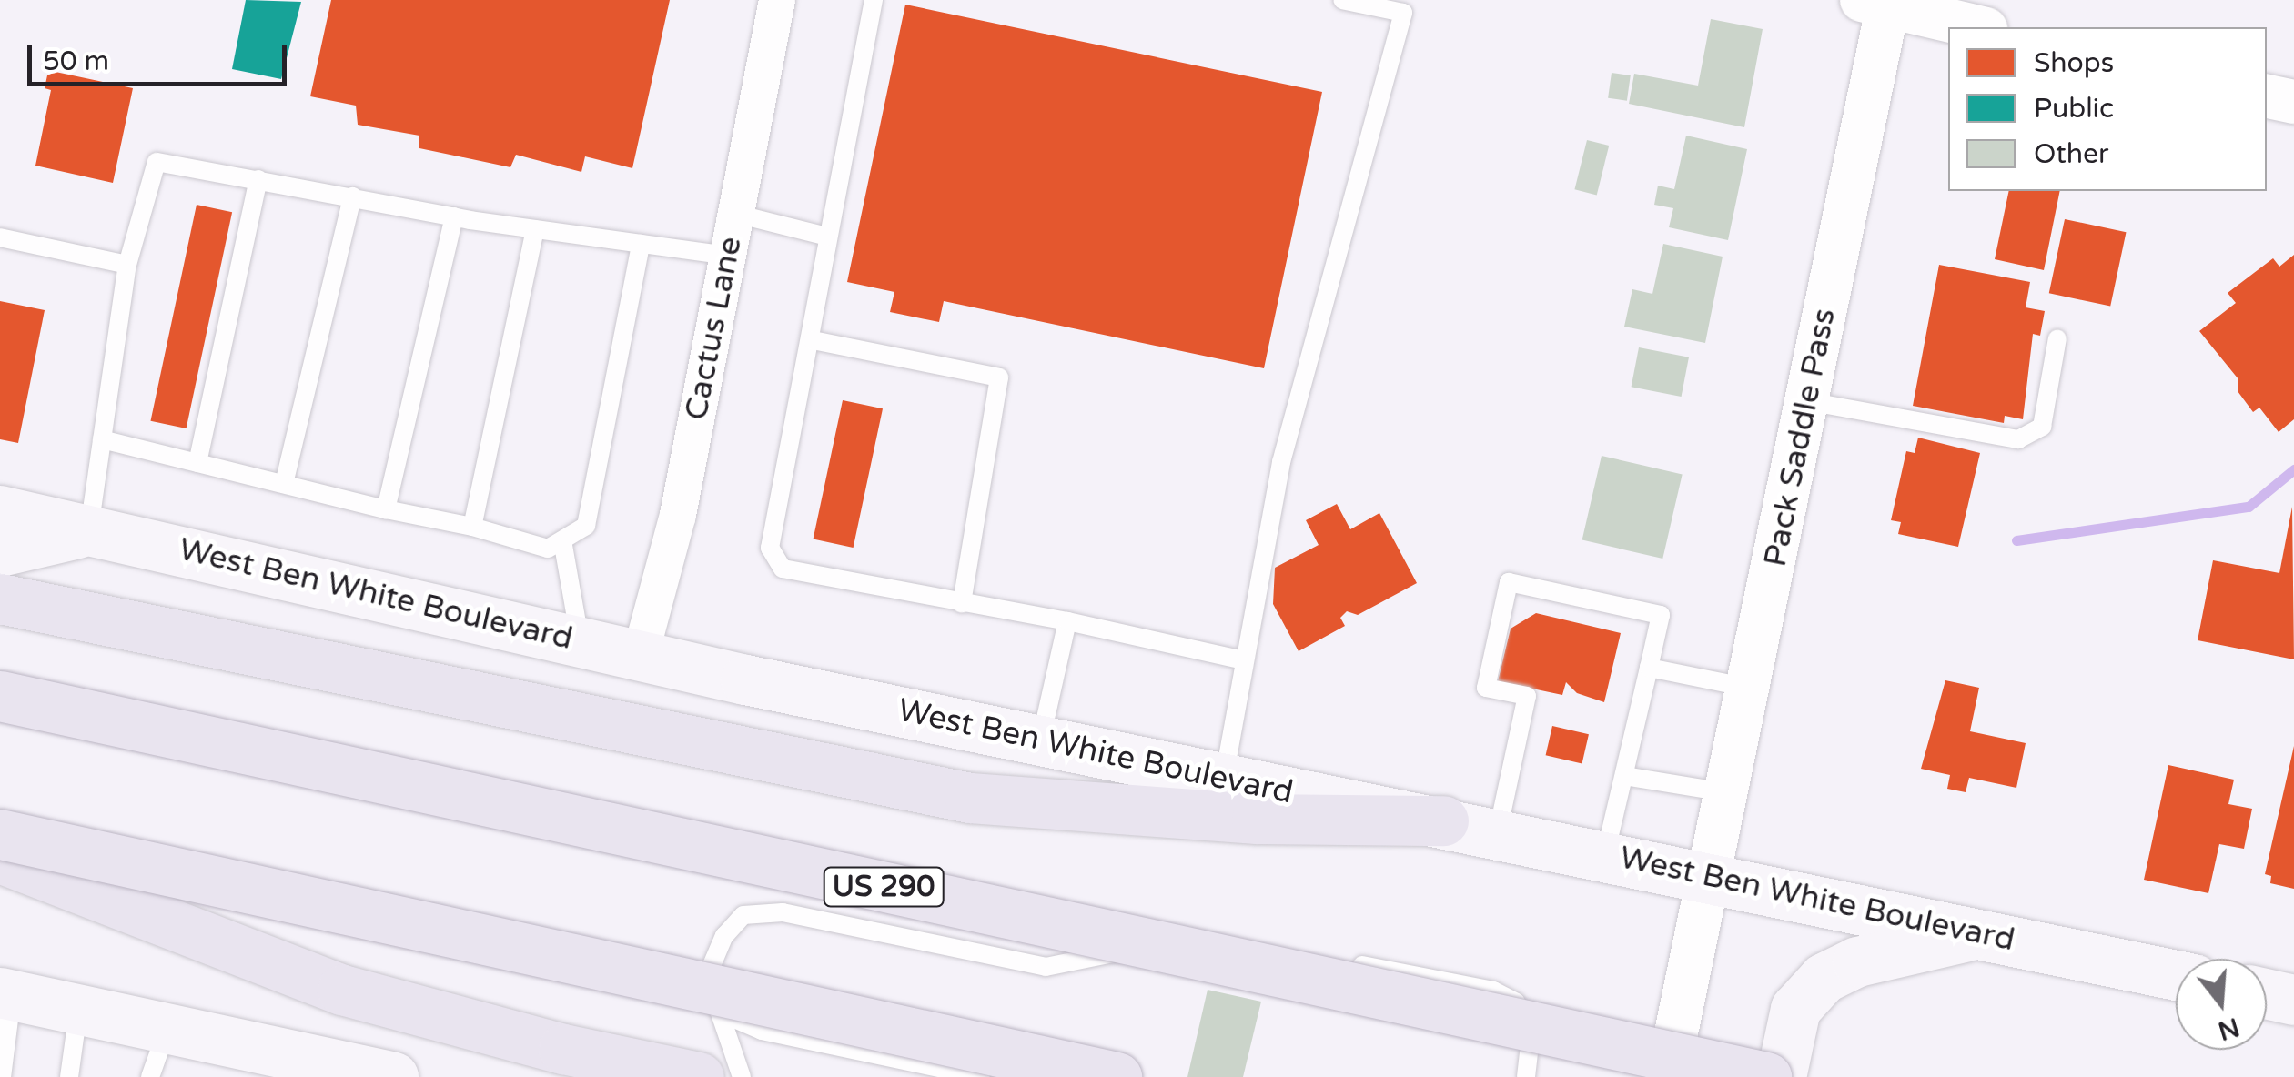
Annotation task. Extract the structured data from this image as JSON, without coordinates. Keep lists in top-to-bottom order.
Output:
{
  "streets": {
    "highway": ["US 290"],
    "main road": ["West Ben White Boulevard"],
    "street": ["Cactus Lane", "Pack Saddle Pass"]
  },
  "crossings": [
    ["Cactus Lane", "West Ben White Boulevard"],
    ["Pack Saddle Pass", "West Ben White Boulevard"]
  ],
  "legend": ["Shops", "Public", "Other"],
  "scale_bar": "50 m",
  "north": "bottom"
}
